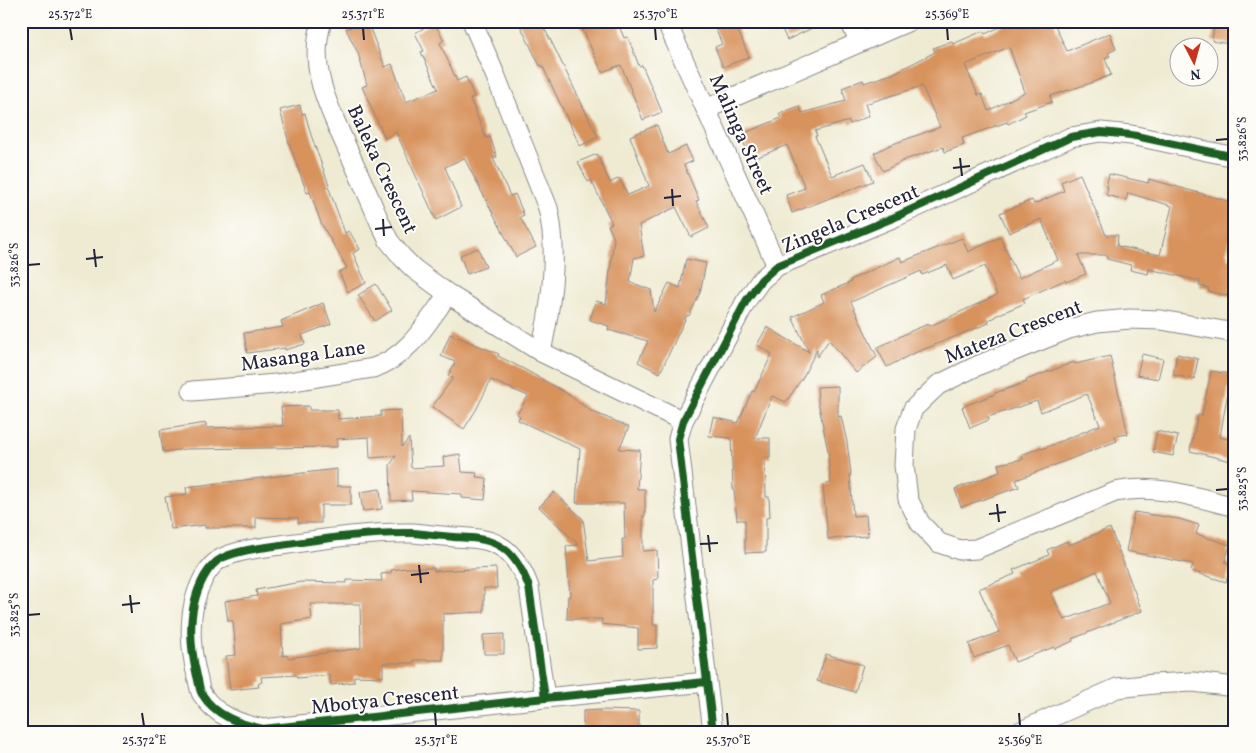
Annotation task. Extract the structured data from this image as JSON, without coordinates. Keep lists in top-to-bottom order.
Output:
{
  "streets": {
    "street": [
      "Malinga Street",
      "Baleka Crescent",
      "Zingela Crescent",
      "Mateza Crescent",
      "Masanga Lane",
      "Mbotya Crescent"
    ]
  },
  "crossings": [
    ["Malinga Street", "Zingela Crescent"],
    ["Baleka Crescent", "Zingela Crescent"],
    ["Baleka Crescent", "Masanga Lane"],
    ["Zingela Crescent", "Mbotya Crescent"]
  ],
  "north": "bottom",
  "coordinates": [
    "25.372°E",
    "25.371°E",
    "25.370°E",
    "25.369°E",
    "33.826°S",
    "33.825°S"
  ]
}
